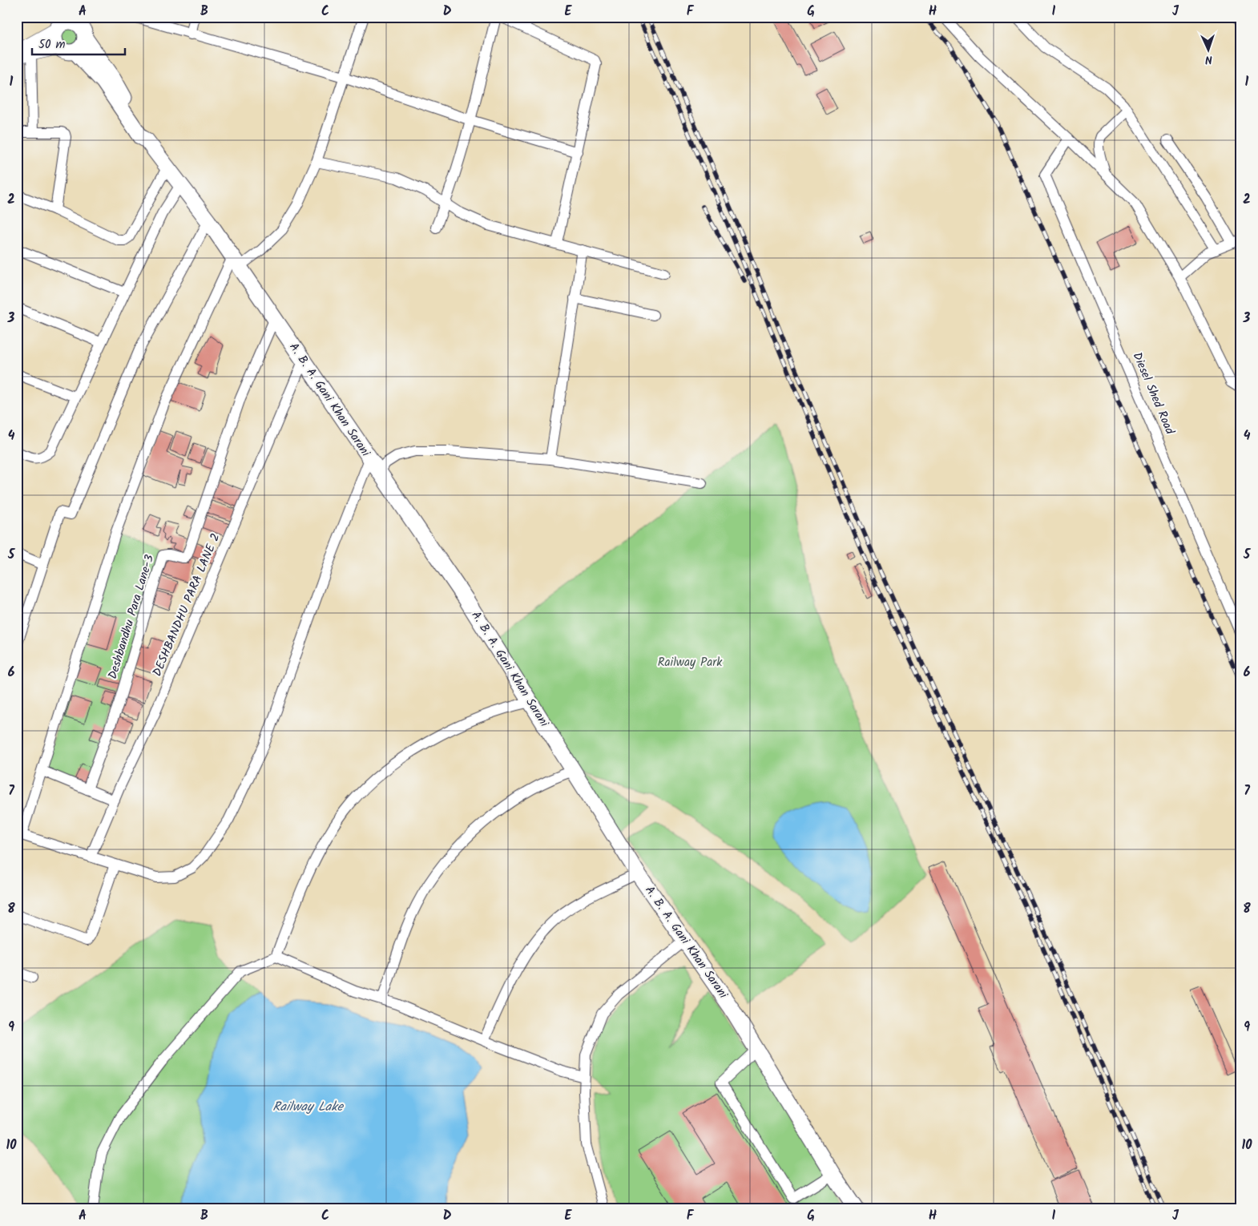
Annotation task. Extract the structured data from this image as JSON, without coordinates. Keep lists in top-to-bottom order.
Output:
{
  "streets": {
    "main road": ["A. B. A. Gani Khan Sarani"],
    "street": ["Diesel Shed Road", "DESHBANDHU PARA LANE 2", "Deshbandhu Para Lane-3"]
  },
  "crossings": [
    ["A. B. A. Gani Khan Sarani", "DESHBANDHU PARA LANE 2"],
    ["A. B. A. Gani Khan Sarani", "Deshbandhu Para Lane-3"]
  ],
  "water": ["Railway Lake"],
  "parks": ["Railway Park"],
  "scale_bar": "50 m",
  "north": "bottom",
  "grid": {
    "columns": [
      "A",
      "B",
      "C",
      "D",
      "E",
      "F",
      "G",
      "H",
      "I",
      "J"
    ],
    "rows": [
      "1",
      "2",
      "3",
      "4",
      "5",
      "6",
      "7",
      "8",
      "9",
      "10"
    ]
  }
}
